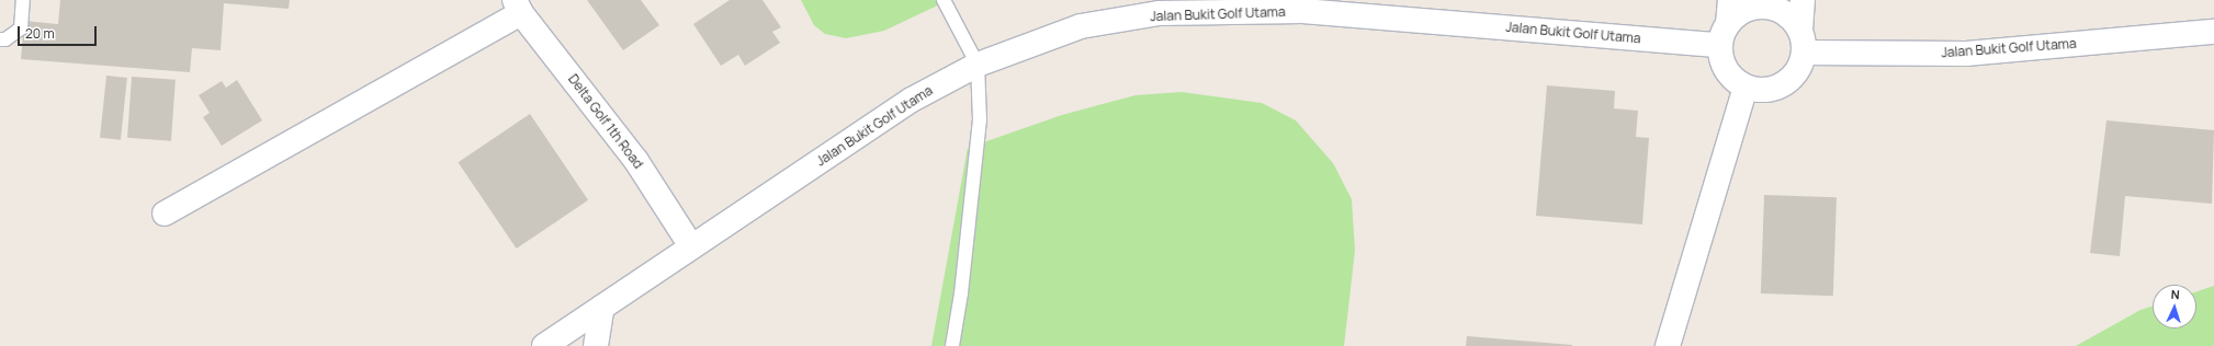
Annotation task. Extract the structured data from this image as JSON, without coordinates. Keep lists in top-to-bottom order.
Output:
{
  "streets": {
    "street": ["Jalan Bukit Golf Utama", "Delta Golf 1th Road"]
  },
  "crossings": [
    ["Jalan Bukit Golf Utama", "Delta Golf 1th Road"]
  ],
  "scale_bar": "20 m",
  "north": "top"
}
